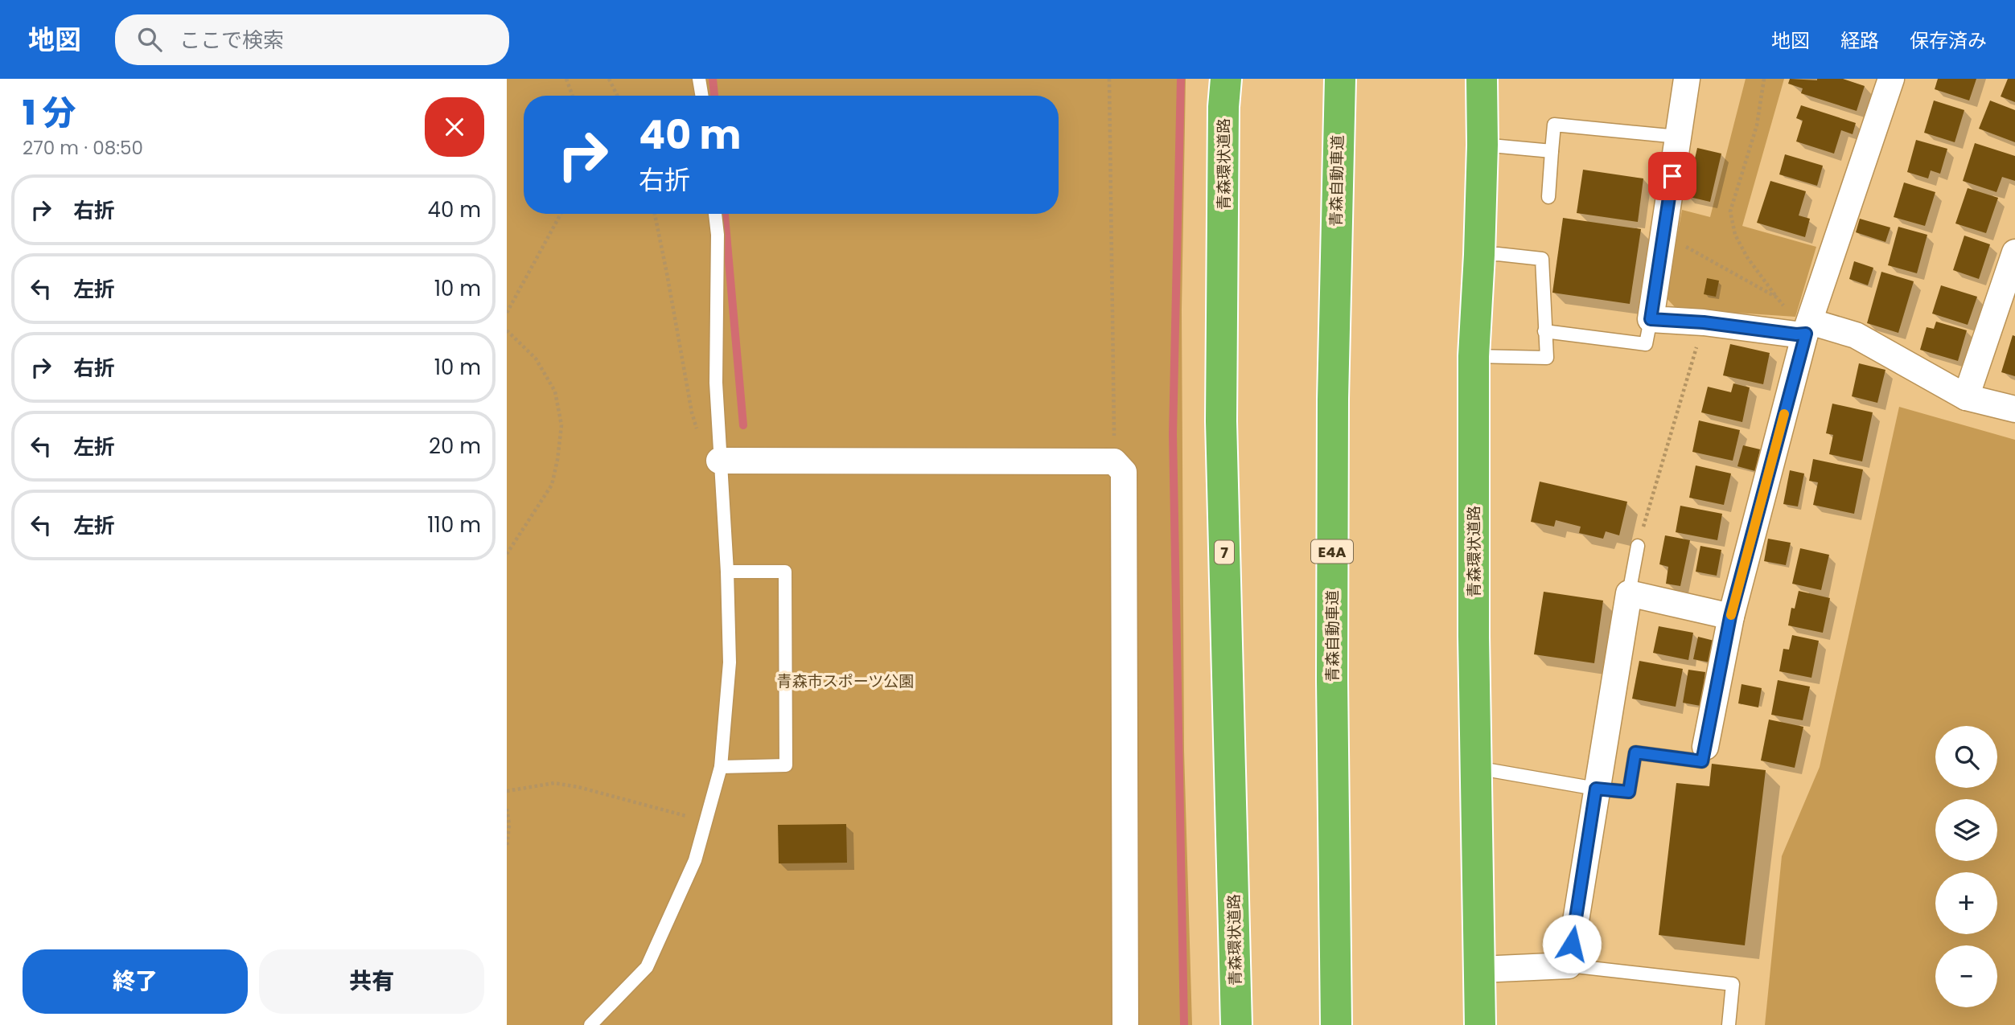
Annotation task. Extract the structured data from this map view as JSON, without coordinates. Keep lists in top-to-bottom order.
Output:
{
  "streets": {
    "highway": [
      "青森環状道路",
      "青森自動車道",
      "E4A",
      "7"
    ]
  },
  "parks": ["青森市スポーツ公園"],
  "page": {
    "header": "地図",
    "search": "ここで検索",
    "nav": ["地図", "経路", "保存済み"],
    "heading": ["1 分", "270 m · 08:50"],
    "turn": ["40 m", "右折"],
    "list": [
      {
        "name": "右折",
        "value": "40 m"
      },
      {
        "name": "左折",
        "value": "10 m"
      },
      {
        "name": "右折",
        "value": "10 m"
      },
      {
        "name": "左折",
        "value": "20 m"
      },
      {
        "name": "左折",
        "value": "110 m"
      }
    ],
    "map_buttons": ["+", "−"],
    "buttons": ["終了", "共有"]
  }
}
